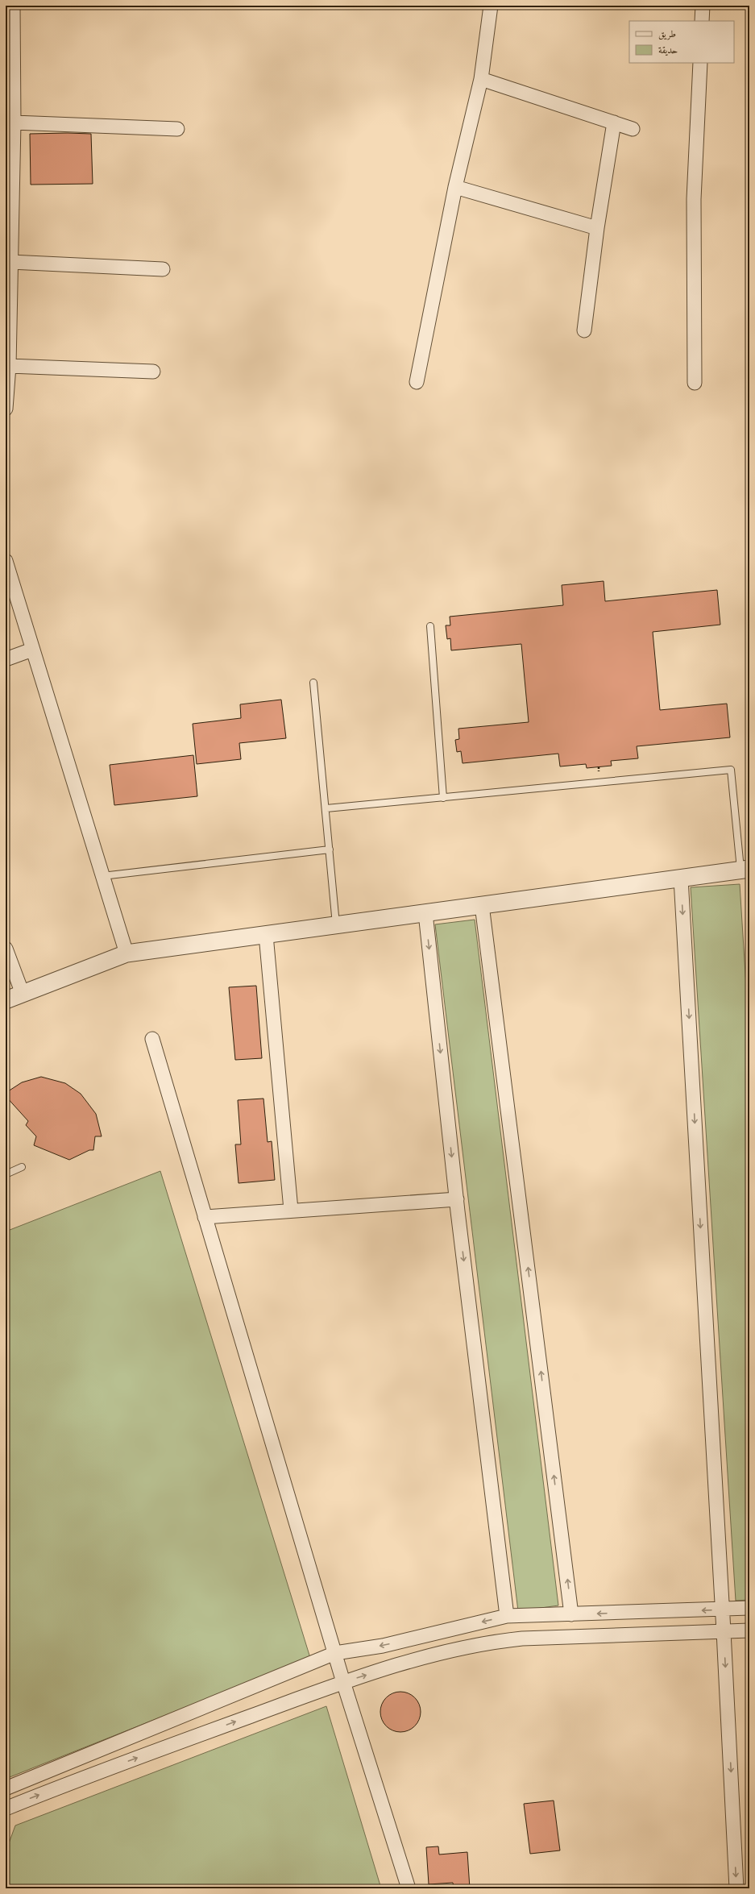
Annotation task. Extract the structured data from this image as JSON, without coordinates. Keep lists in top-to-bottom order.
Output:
{
  "legend": ["طريق", "حديقة"]
}
